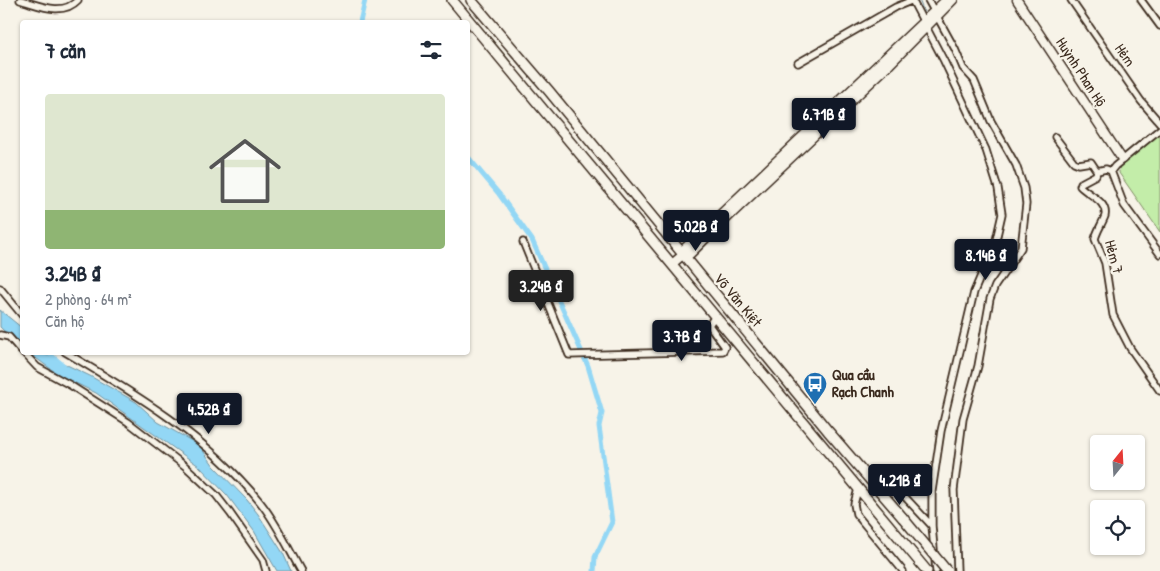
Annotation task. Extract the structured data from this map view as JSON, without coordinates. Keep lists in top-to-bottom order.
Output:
{
  "streets": {
    "main road": ["Võ Văn Kiệt"],
    "street": ["Hẻm", "Huỳnh Phan Hộ", "Hẻm 7"]
  },
  "places": {
    "bus stop": ["Qua cầu Rạch Chanh"]
  },
  "north": "top",
  "page": {
    "heading": "7 căn",
    "list": [
      {
        "name": "3.24B ₫",
        "note": "2 phòng · 64 m² · Căn hộ"
      }
    ],
    "price": [
      "6.71B ₫",
      "5.02B ₫",
      "8.14B ₫",
      "3.24B ₫",
      "3.7B ₫",
      "4.52B ₫",
      "4.21B ₫"
    ]
  }
}
